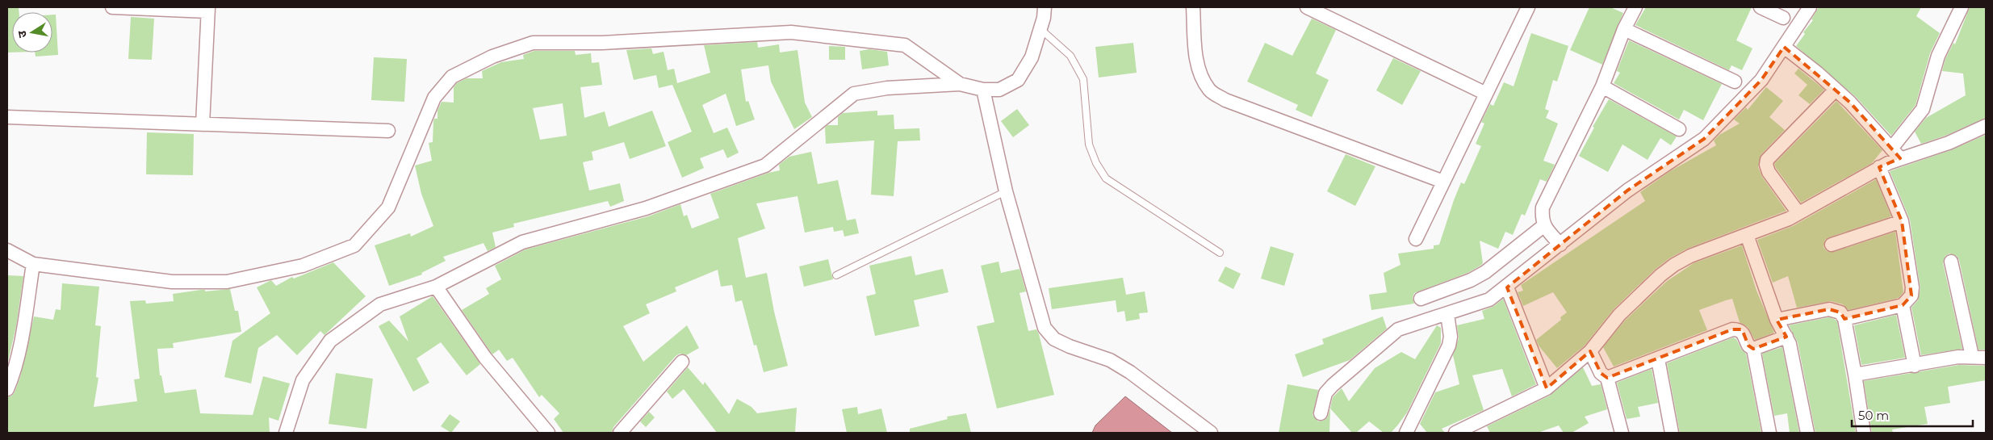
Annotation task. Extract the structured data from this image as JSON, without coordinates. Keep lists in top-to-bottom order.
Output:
{
  "scale_bar": "50 m",
  "north": "left"
}
